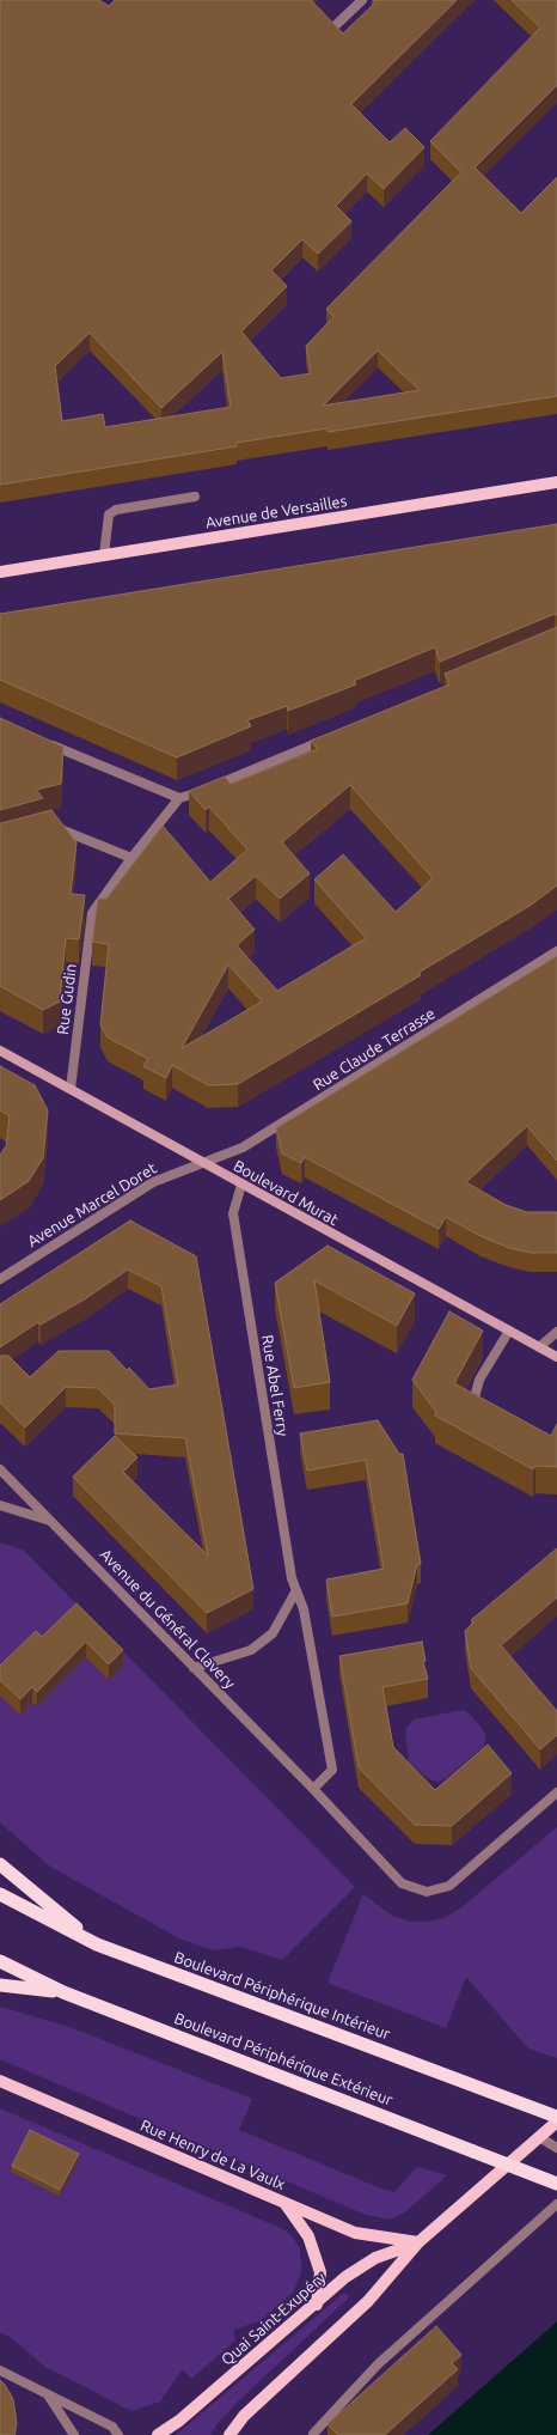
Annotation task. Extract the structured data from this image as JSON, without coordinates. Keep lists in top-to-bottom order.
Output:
{
  "streets": {
    "highway": ["Boulevard Périphérique Intérieur", "Boulevard Périphérique Extérieur"],
    "main road": [
      "Avenue de Versailles",
      "Boulevard Murat",
      "Rue Henry de La Vaulx",
      "Quai Saint-Exupéry"
    ],
    "street": [
      "Rue Gudin",
      "Rue Claude Terrasse",
      "Avenue Marcel Doret",
      "Rue Abel Ferry",
      "Avenue du Général Clavery"
    ]
  },
  "crossings": [
    ["Rue Gudin", "Boulevard Murat"],
    ["Rue Claude Terrasse", "Boulevard Murat"],
    ["Rue Claude Terrasse", "Avenue Marcel Doret"],
    ["Boulevard Murat", "Avenue Marcel Doret"],
    ["Boulevard Murat", "Rue Abel Ferry"],
    ["Rue Abel Ferry", "Avenue du Général Clavery"],
    ["Rue Henry de La Vaulx", "Quai Saint-Exupéry"]
  ]
}
